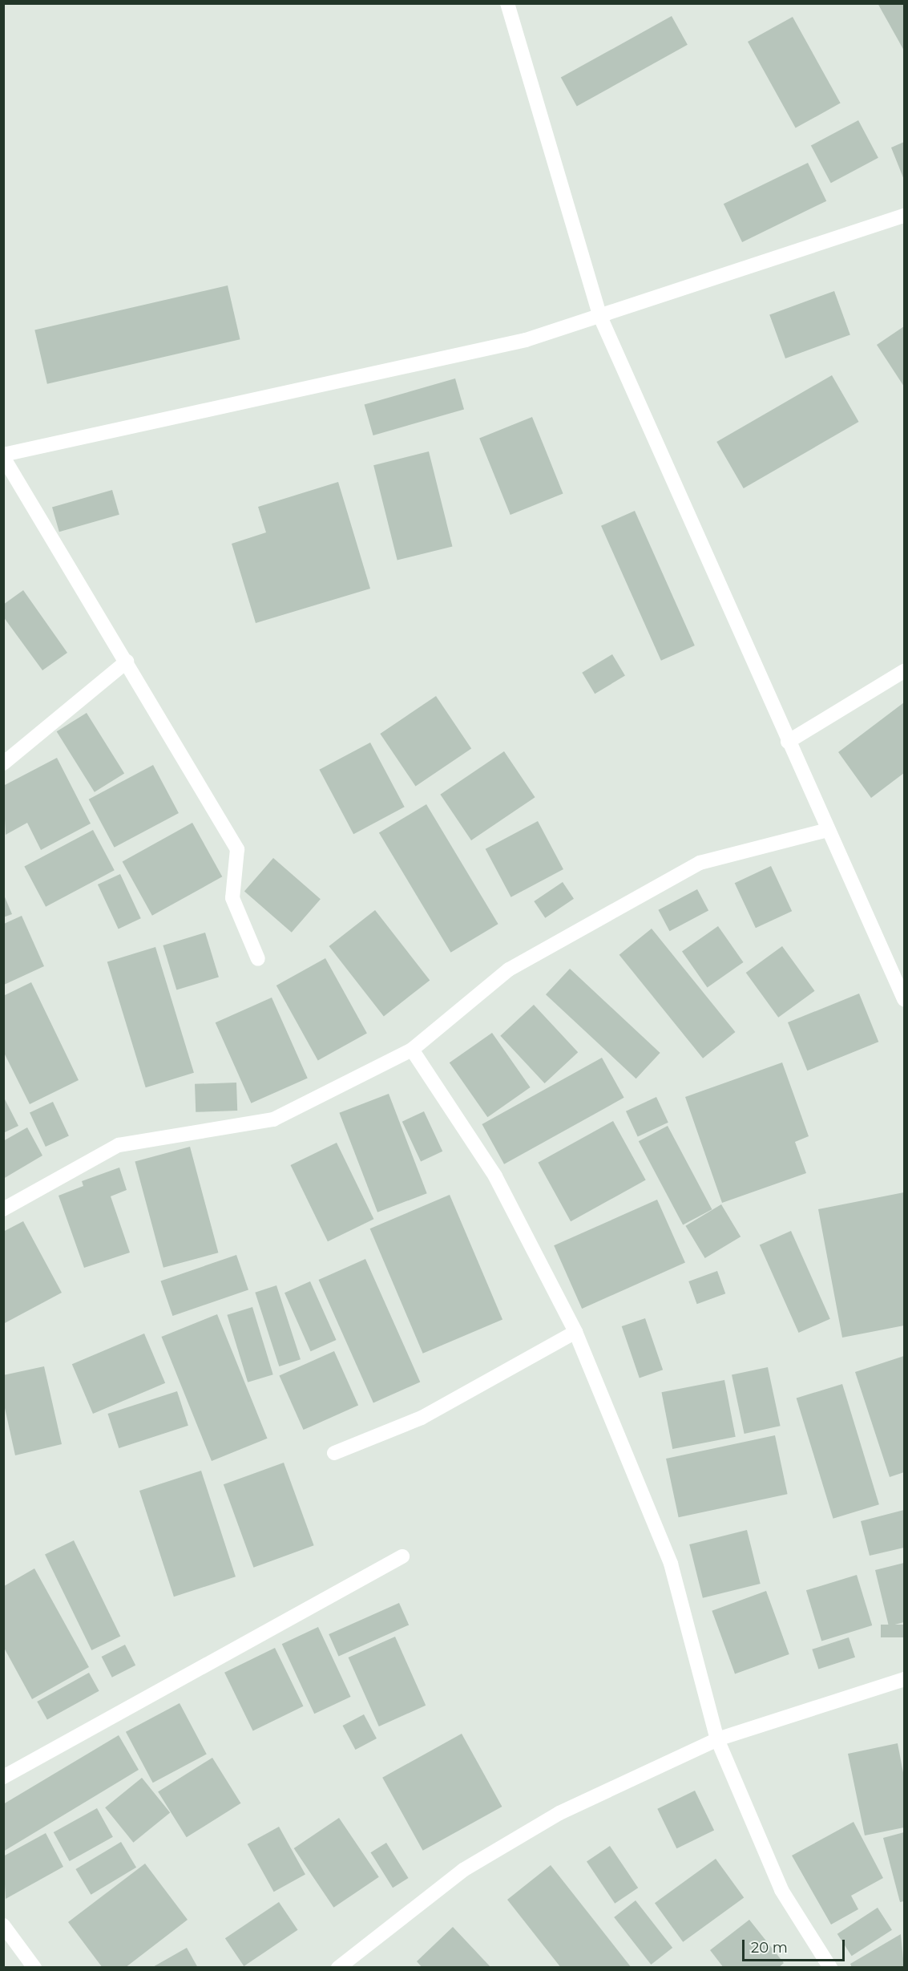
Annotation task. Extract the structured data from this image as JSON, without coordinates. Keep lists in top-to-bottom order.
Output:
{
  "scale_bar": "20 m"
}
